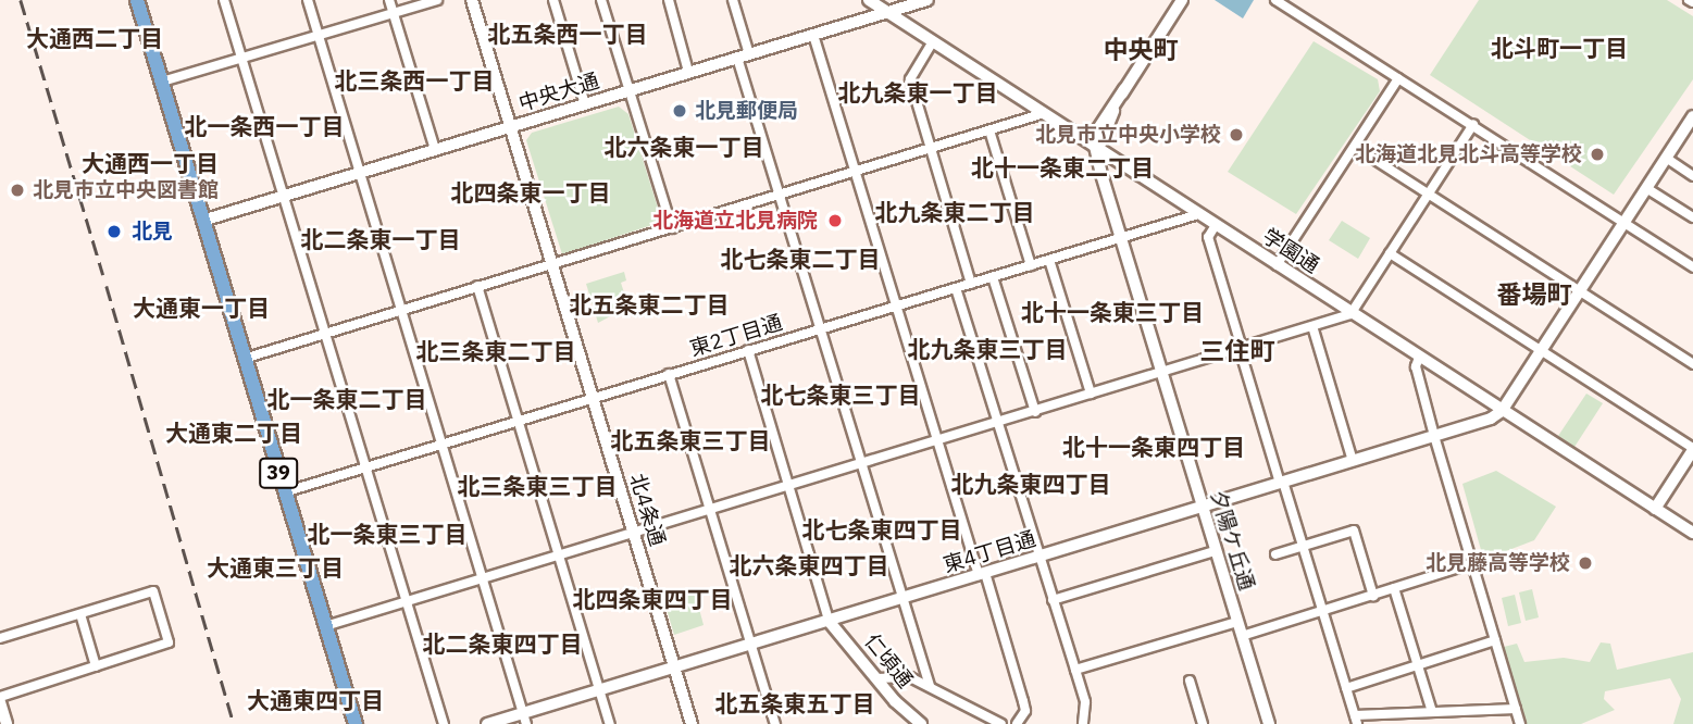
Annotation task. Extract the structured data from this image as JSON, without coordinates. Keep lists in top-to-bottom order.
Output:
{
  "streets": {
    "highway": ["39"],
    "street": [
      "中央大通",
      "学園通",
      "東2丁目通",
      "北4条通",
      "夕陽ケ丘通",
      "東4丁目通",
      "仁頃通"
    ]
  },
  "crossings": [
    ["中央大通", "学園通"],
    ["中央大通", "39"],
    ["中央大通", "北4条通"],
    ["学園通", "東2丁目通"],
    ["学園通", "夕陽ケ丘通"],
    ["学園通", "東4丁目通"],
    ["東2丁目通", "39"],
    ["東2丁目通", "北4条通"],
    ["東2丁目通", "夕陽ケ丘通"],
    ["北4条通", "東4丁目通"],
    ["夕陽ケ丘通", "東4丁目通"],
    ["東4丁目通", "仁頃通"]
  ],
  "districts": [
    "北五条西一丁目",
    "大通西二丁目",
    "北斗町一丁目",
    "中央町",
    "北三条西一丁目",
    "北九条東一丁目",
    "北一条西一丁目",
    "北六条東一丁目",
    "大通西一丁目",
    "北十一条東二丁目",
    "北四条東一丁目",
    "北九条東二丁目",
    "北二条東一丁目",
    "北七条東二丁目",
    "番場町",
    "北五条東二丁目",
    "大通東一丁目",
    "北十一条東三丁目",
    "北九条東三丁目",
    "三住町",
    "北三条東二丁目",
    "北七条東三丁目",
    "北一条東二丁目",
    "大通東二丁目",
    "北五条東三丁目",
    "北十一条東四丁目",
    "北九条東四丁目",
    "北三条東三丁目",
    "北七条東四丁目",
    "北一条東三丁目",
    "北六条東四丁目",
    "大通東三丁目",
    "北四条東四丁目",
    "北二条東四丁目",
    "大通東四丁目",
    "北五条東五丁目"
  ],
  "places": [
    "北見郵便局",
    "北見市立中央小学校",
    "北海道北見北斗高等学校",
    "北見市立中央図書館",
    "北海道立北見病院",
    "北見",
    "北見藤高等学校"
  ]
}
